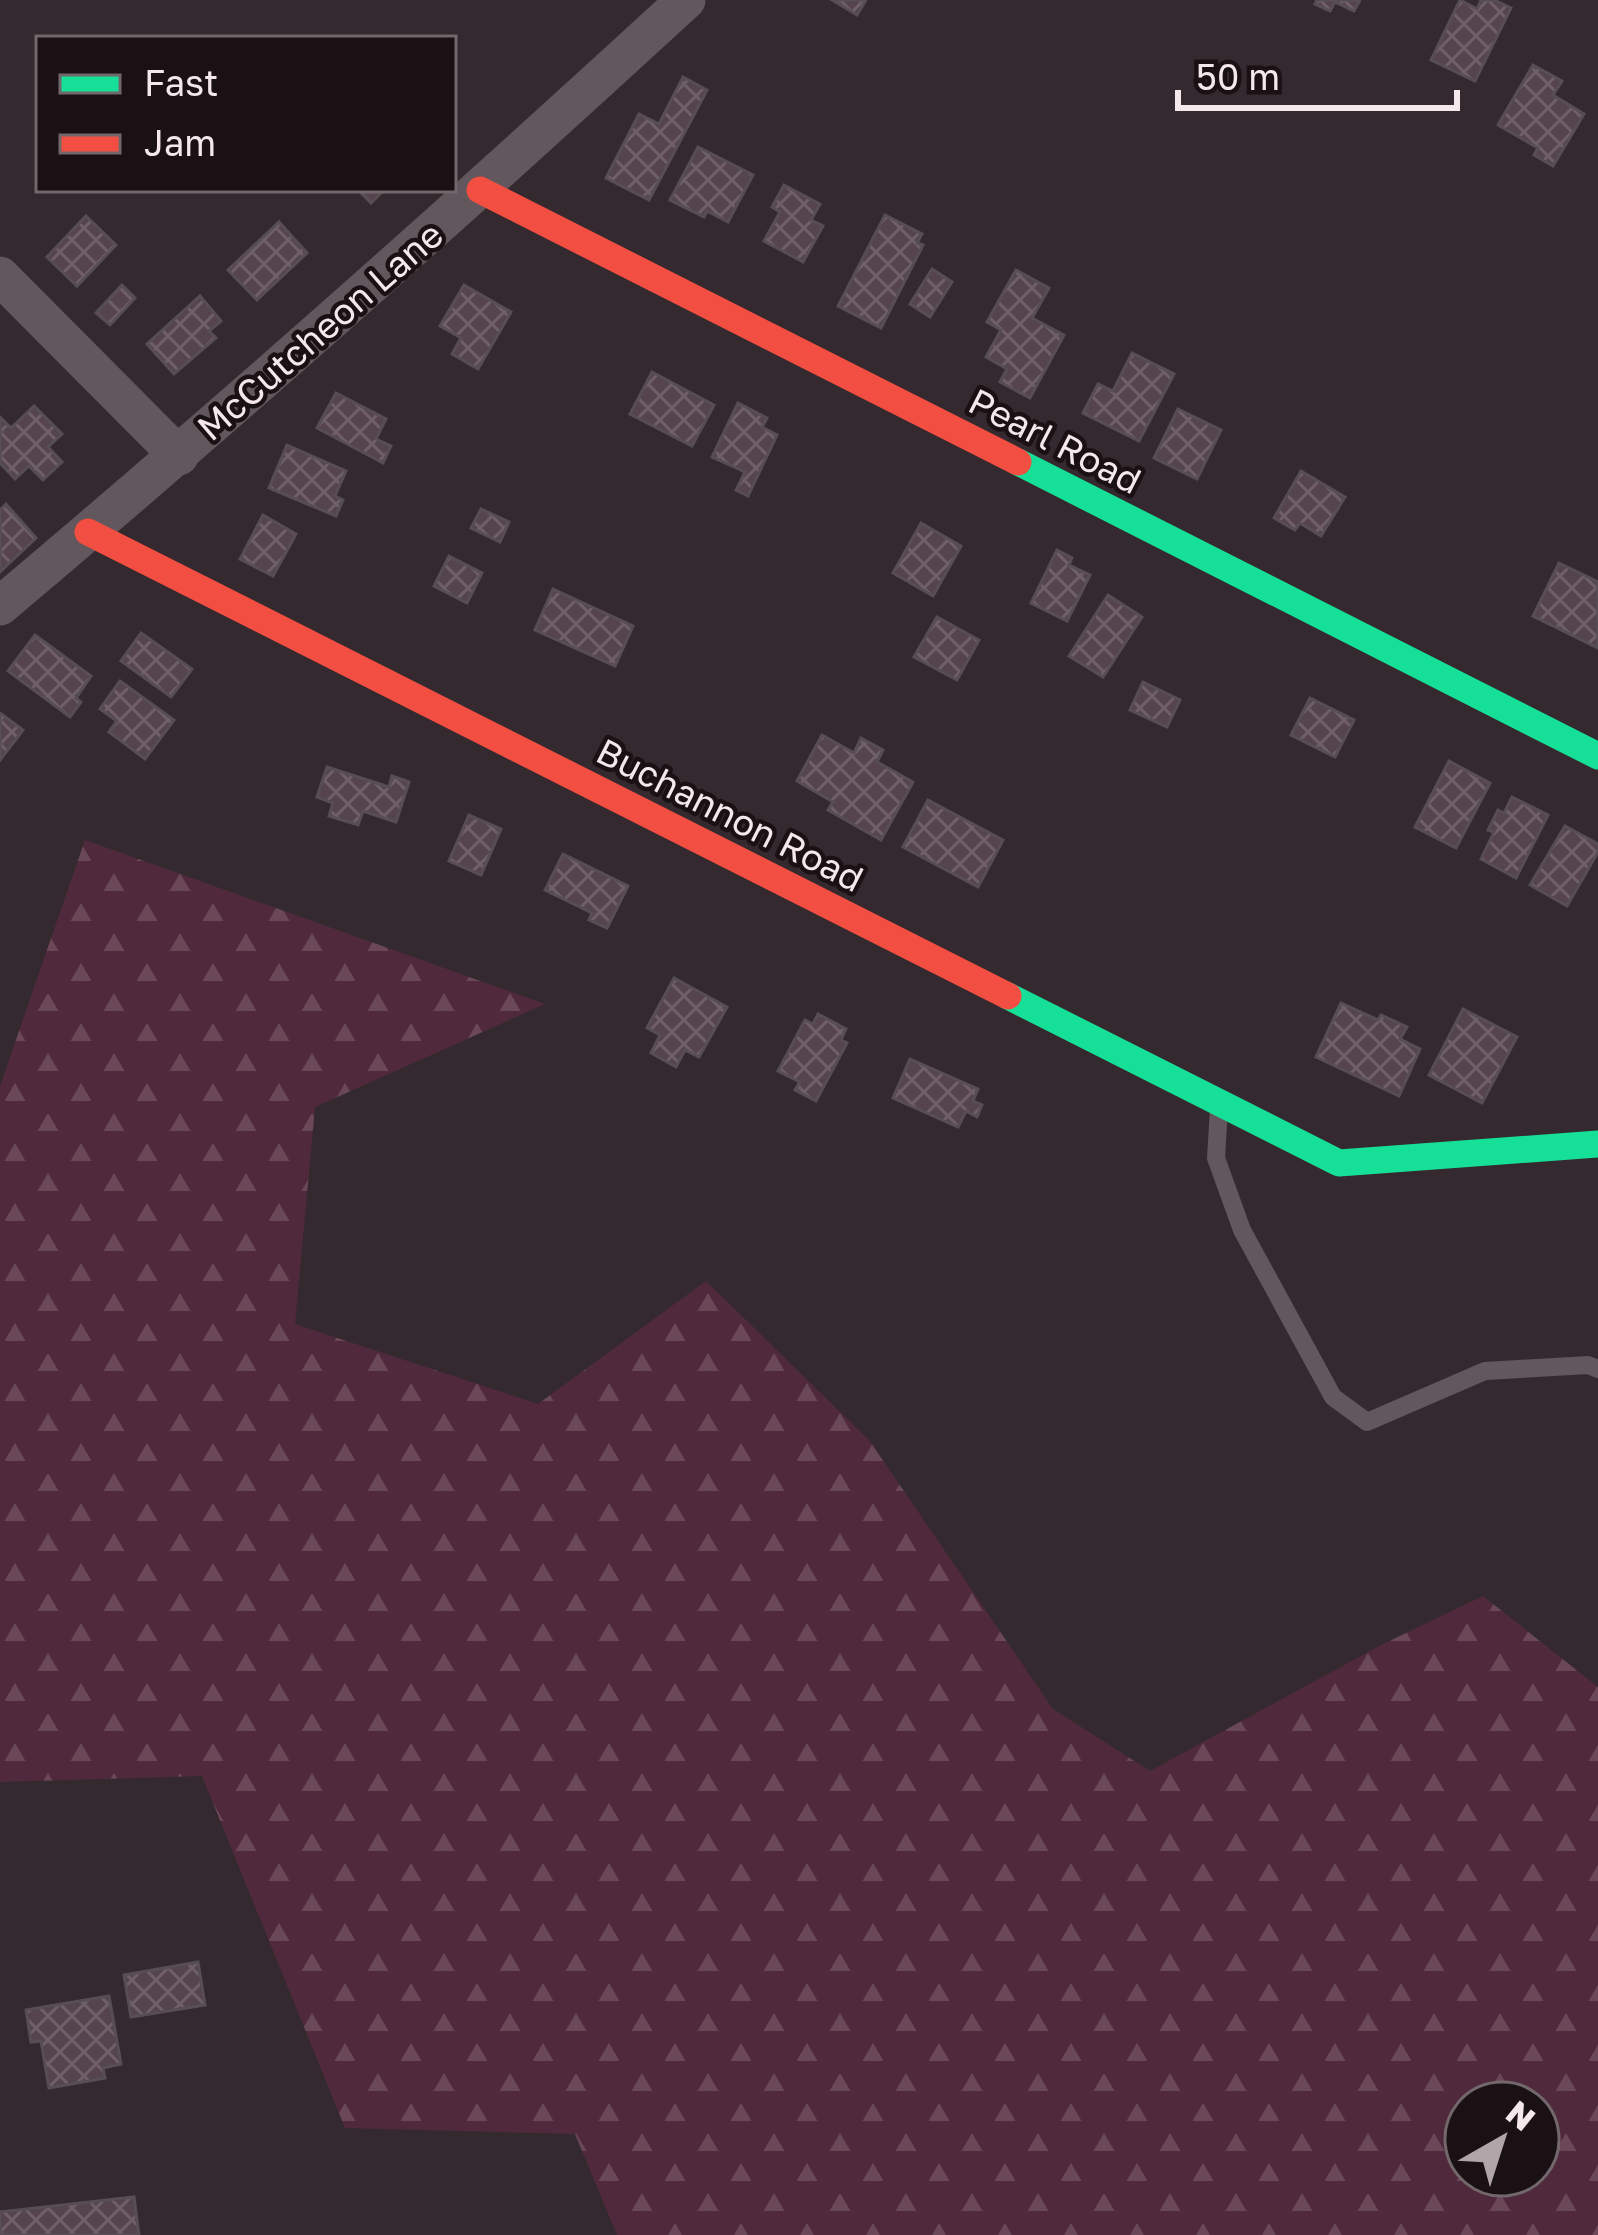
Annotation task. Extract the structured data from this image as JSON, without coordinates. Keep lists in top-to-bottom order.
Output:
{
  "streets": {
    "street": ["McCutcheon Lane", "Pearl Road", "Buchannon Road"]
  },
  "crossings": [
    ["McCutcheon Lane", "Pearl Road"],
    ["McCutcheon Lane", "Buchannon Road"]
  ],
  "legend": ["Fast", "Jam"],
  "scale_bar": "50 m",
  "north": "top right"
}
